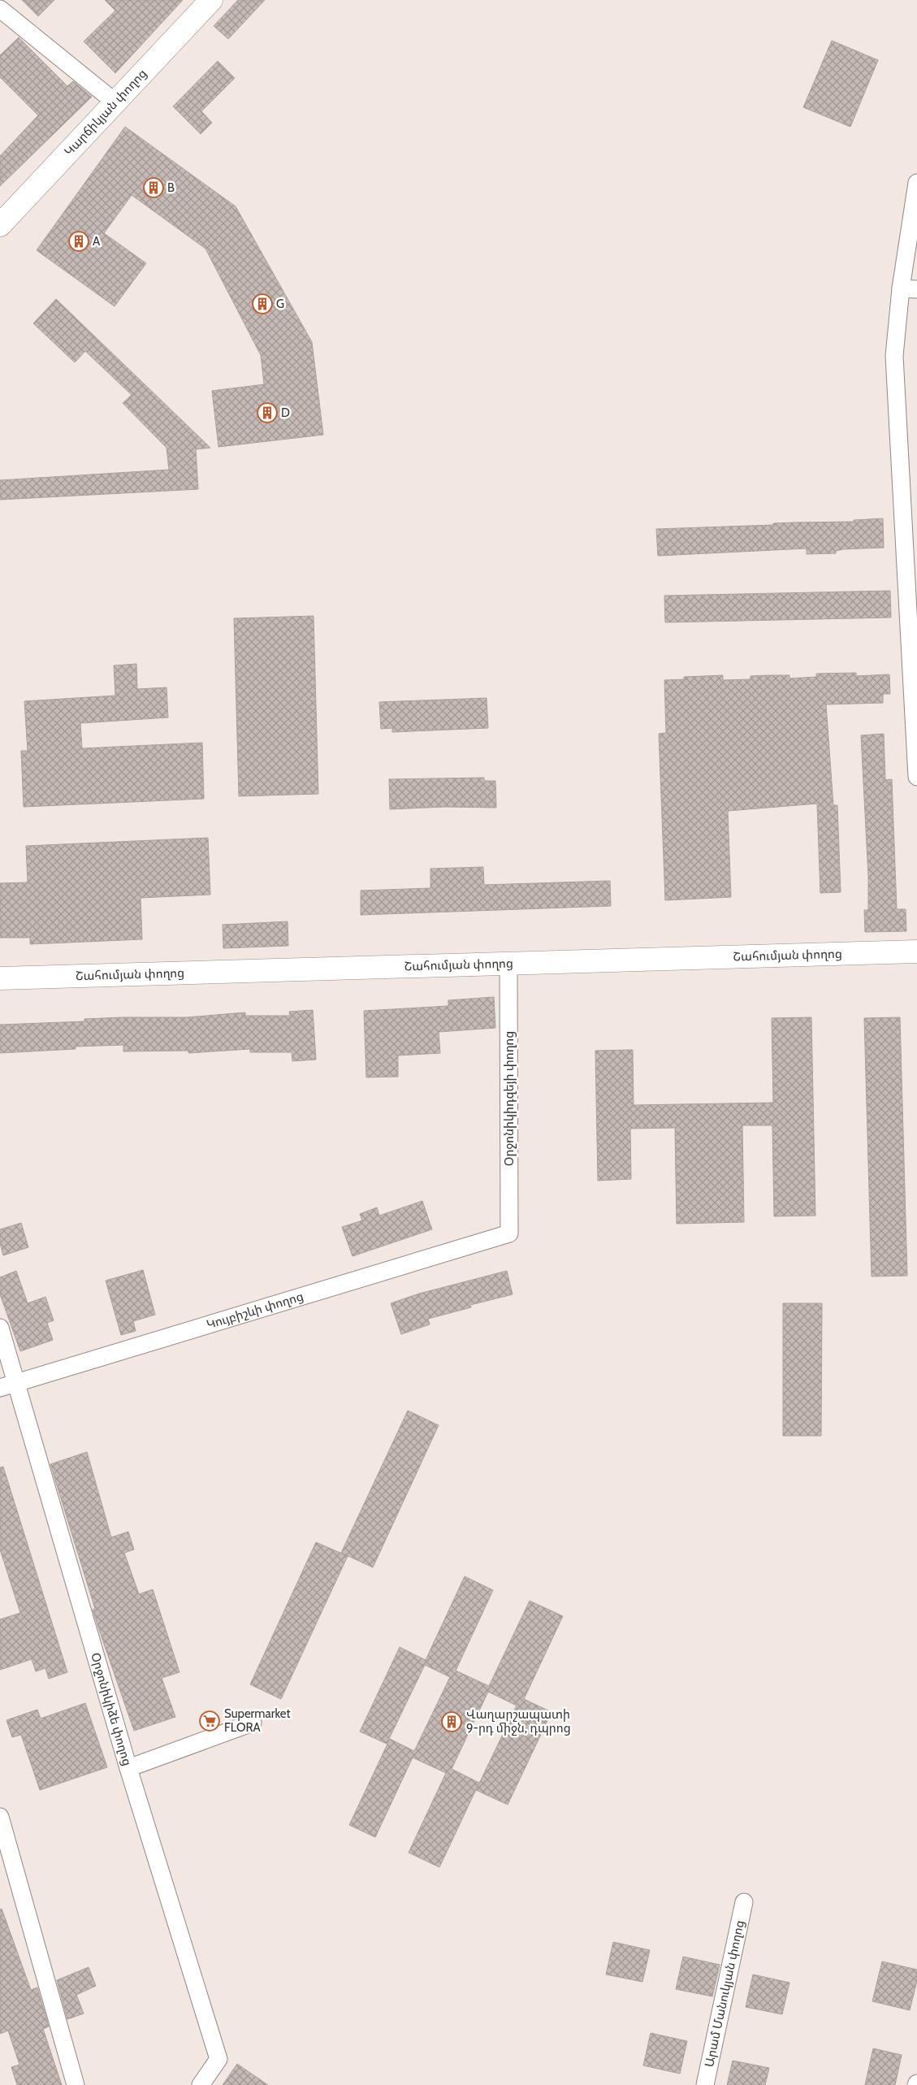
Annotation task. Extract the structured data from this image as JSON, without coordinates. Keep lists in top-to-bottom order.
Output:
{
  "streets": {
    "main road": ["Կարճիկյան փողոց", "Շահումյան փողոց"],
    "street": [
      "Օրջոնիկիդզեյի փողոց",
      "Կույբիշևի փողոց",
      "Օրջոնիկիձե փողոց",
      "Արամ Մանուկյան փողոց"
    ]
  },
  "crossings": [
    ["Շահումյան փողոց", "Օրջոնիկիդզեյի փողոց"],
    ["Օրջոնիկիդզեյի փողոց", "Կույբիշևի փողոց"],
    ["Կույբիշևի փողոց", "Օրջոնիկիձե փողոց"]
  ],
  "places": {
    "building": [
      "B",
      "A",
      "G",
      "D",
      "Վաղարշապատի 9-րդ միջն, դպրոց"
    ],
    "supermarket": ["Supermarket FLORA"]
  }
}
